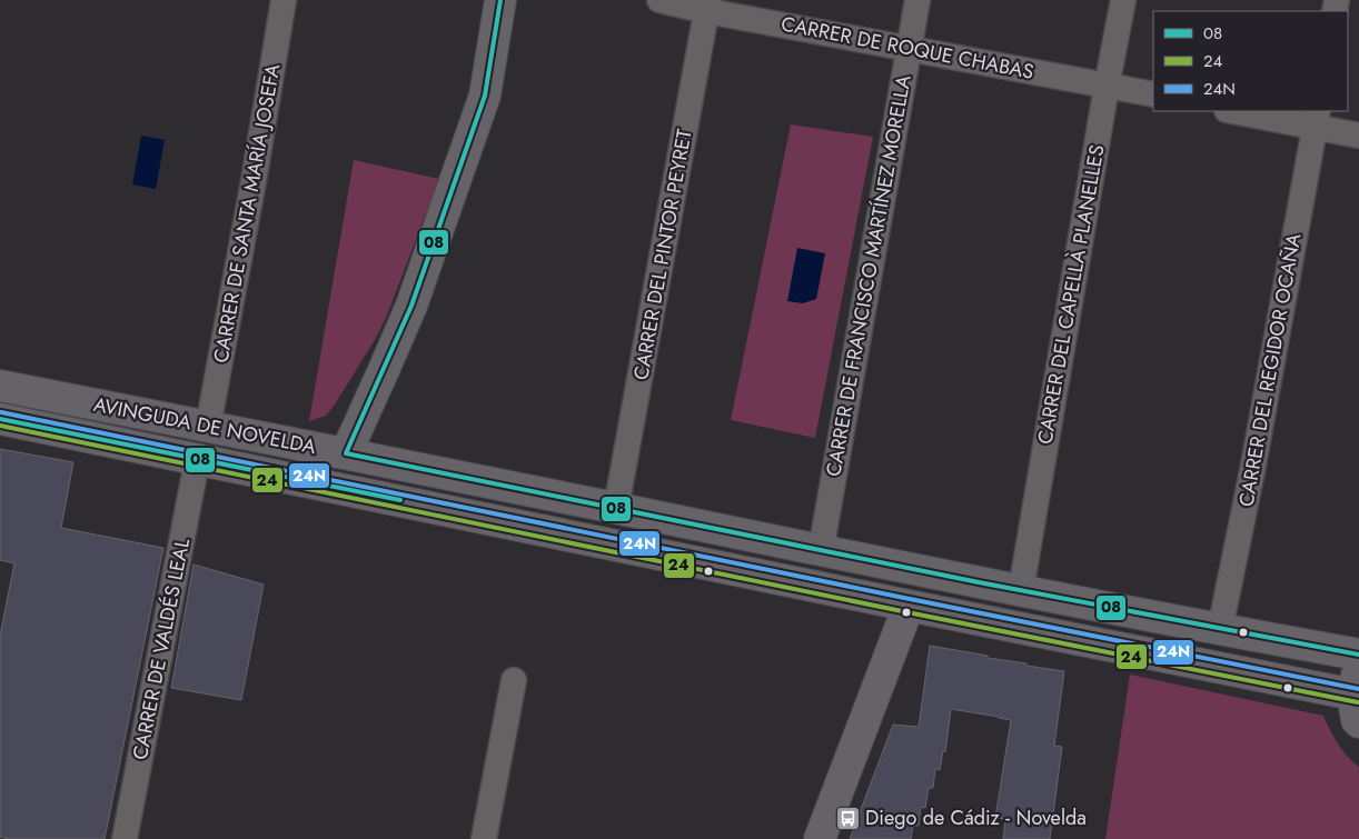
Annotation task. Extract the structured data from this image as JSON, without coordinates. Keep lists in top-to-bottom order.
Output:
{
  "streets": {
    "main road": ["AVINGUDA DE NOVELDA"],
    "street": [
      "CARRER DE ROQUE CHABAS",
      "CARRER DE SANTA MARÍA JOSEFA",
      "CARRER DEL PINTOR PEYRET",
      "CARRER DE FRANCISCO MARTÍNEZ MORELLA",
      "CARRER DEL CAPELLÀ PLANELLES",
      "CARRER DEL REGIDOR OCAÑA",
      "CARRER DE VALDÉS LEAL"
    ]
  },
  "crossings": [
    ["CARRER DE ROQUE CHABAS", "CARRER DEL PINTOR PEYRET"],
    ["CARRER DE ROQUE CHABAS", "CARRER DE FRANCISCO MARTÍNEZ MORELLA"],
    ["CARRER DE ROQUE CHABAS", "CARRER DEL CAPELLÀ PLANELLES"],
    ["CARRER DE SANTA MARÍA JOSEFA", "AVINGUDA DE NOVELDA"],
    ["CARRER DEL PINTOR PEYRET", "AVINGUDA DE NOVELDA"],
    ["CARRER DE FRANCISCO MARTÍNEZ MORELLA", "AVINGUDA DE NOVELDA"],
    ["CARRER DEL CAPELLÀ PLANELLES", "AVINGUDA DE NOVELDA"],
    ["CARRER DEL REGIDOR OCAÑA", "AVINGUDA DE NOVELDA"],
    ["AVINGUDA DE NOVELDA", "CARRER DE VALDÉS LEAL"]
  ],
  "places": {
    "bus stop": ["Diego de Cádiz - Novelda"]
  },
  "lines": ["transit line 08", "transit line 24N", "transit line 24"],
  "legend": ["08", "24", "24N"]
}
